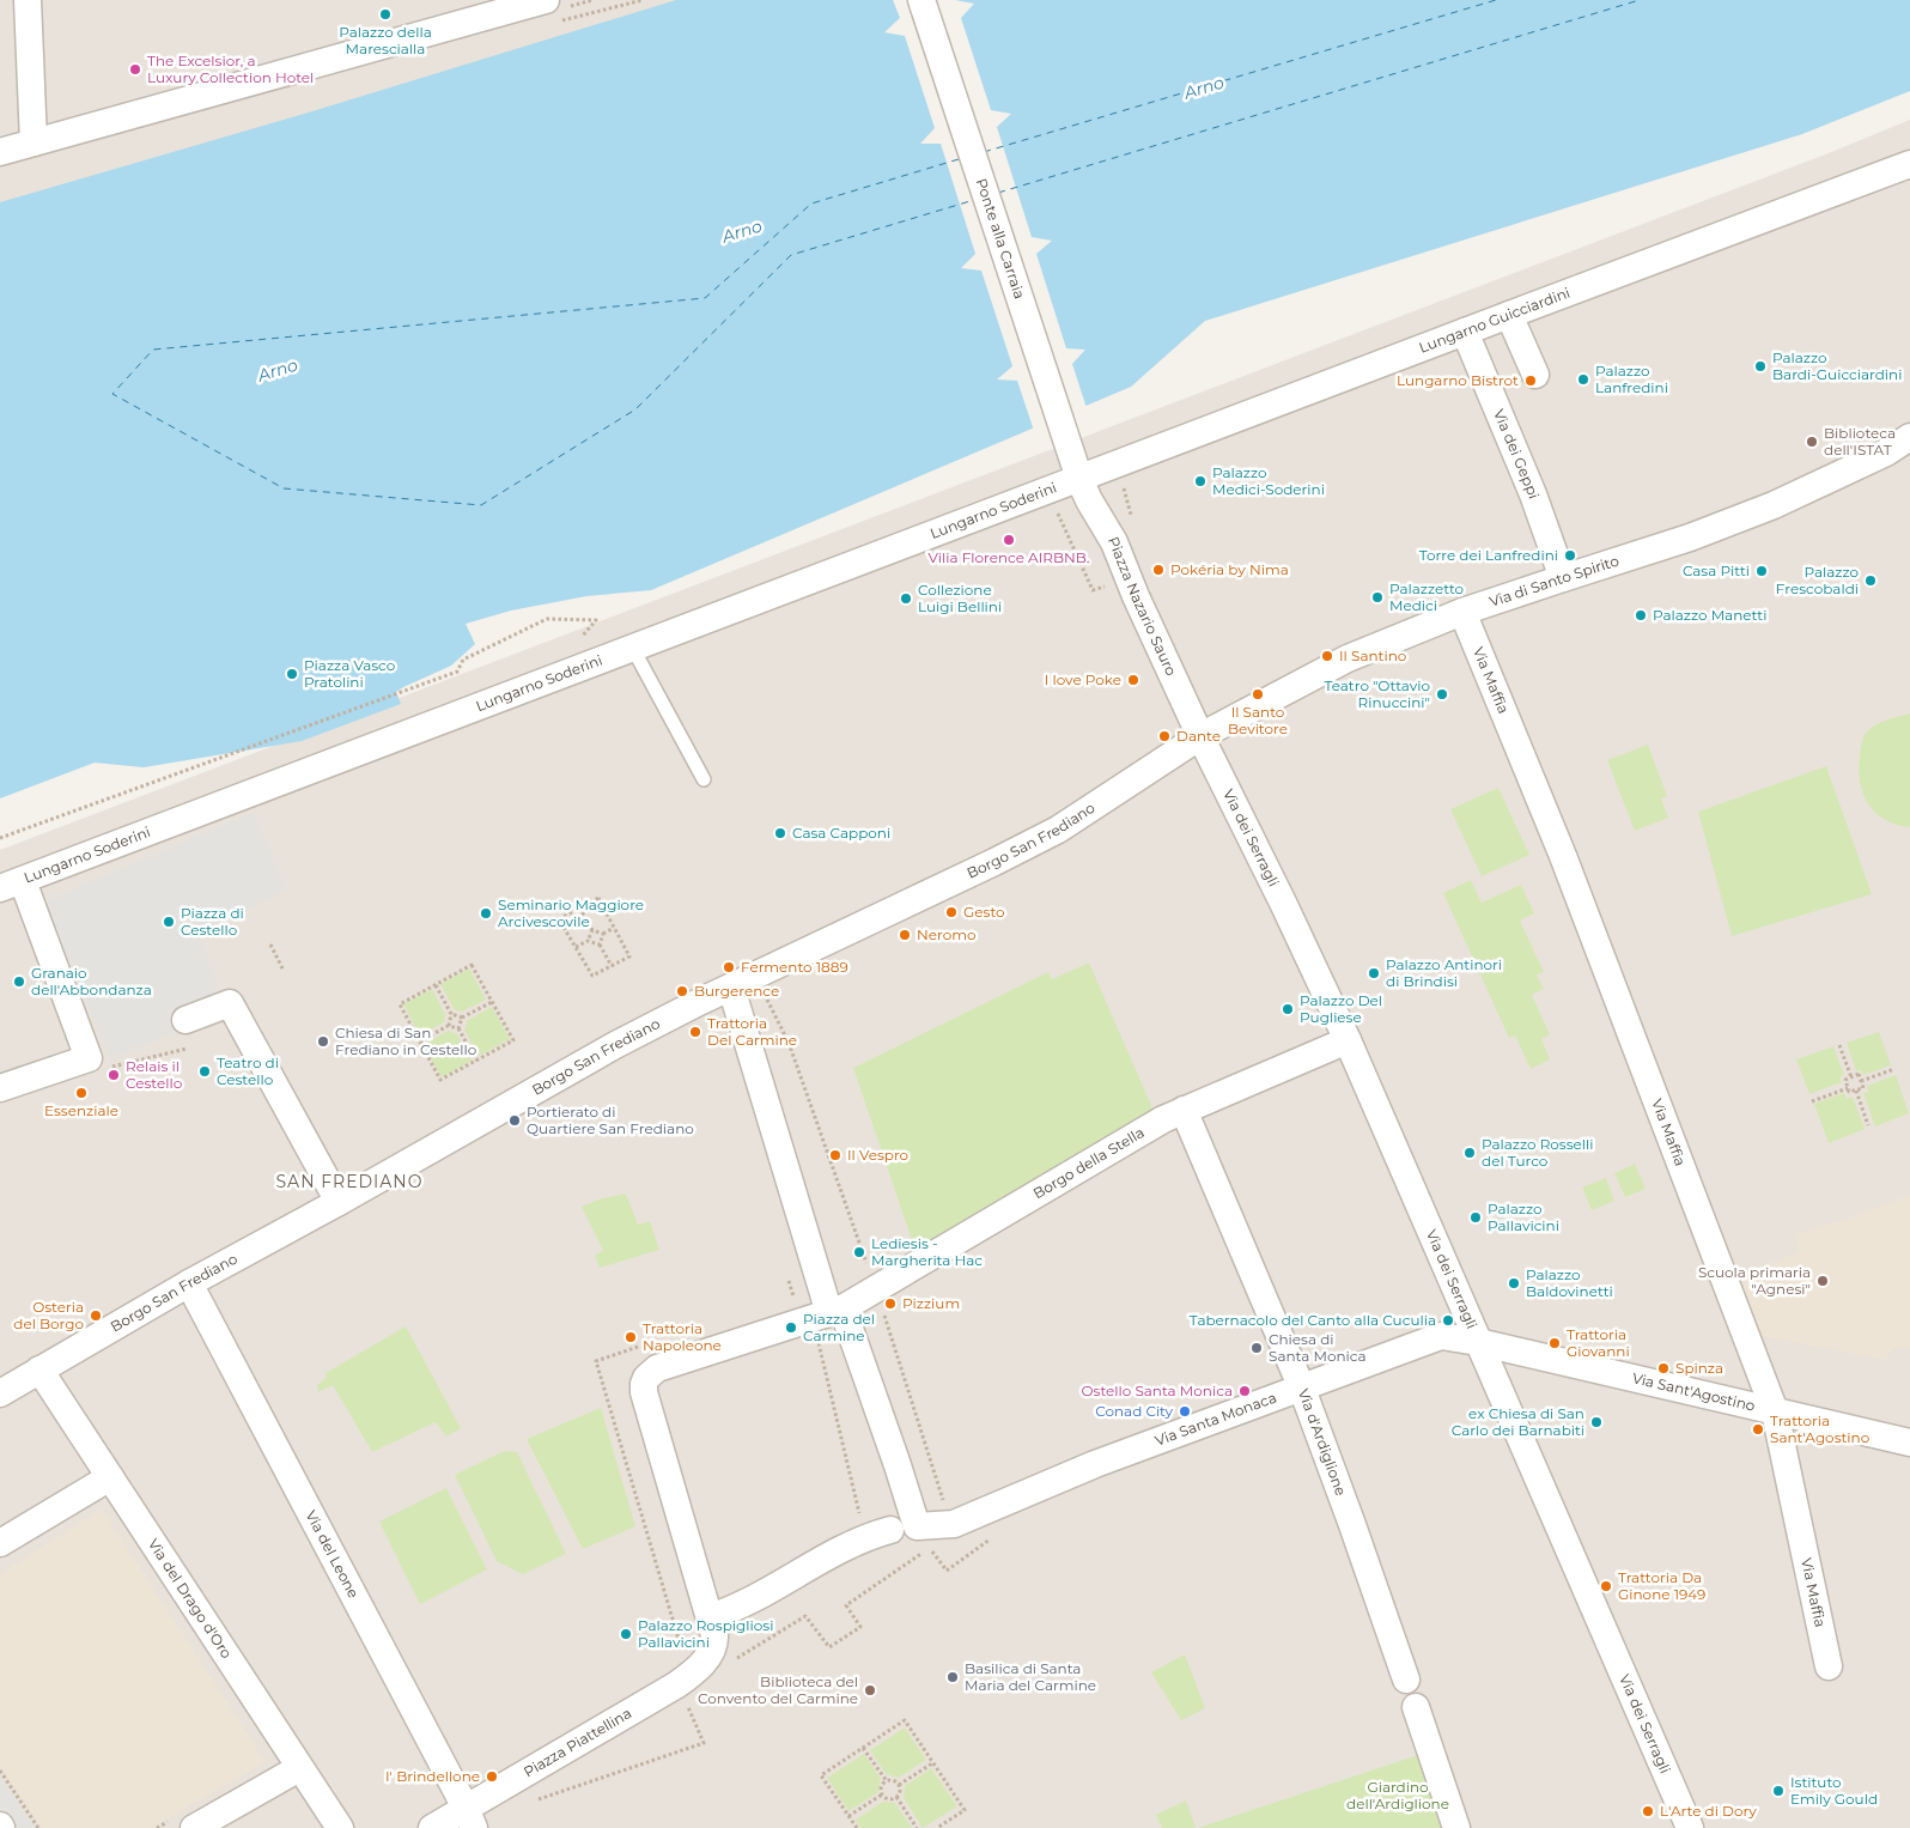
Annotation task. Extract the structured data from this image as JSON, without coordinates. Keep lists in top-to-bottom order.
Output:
{
  "streets": {
    "street": [
      "Ponte alla Carraia",
      "Lungarno Guicciardini",
      "Via dei Geppi",
      "Lungarno Soderini",
      "Via di Santo Spirito",
      "Piazza Nazario Sauro",
      "Via Maffia",
      "Via dei Serragli",
      "Borgo San Frediano",
      "Borgo della Stella",
      "Via Sant'Agostino",
      "Via Santa Monaca",
      "Via d'Ardiglione",
      "Via del Leone",
      "Via del Drago d'Oro",
      "Piazza Piattellina"
    ]
  },
  "crossings": [
    ["Ponte alla Carraia", "Lungarno Guicciardini"],
    ["Ponte alla Carraia", "Lungarno Soderini"],
    ["Ponte alla Carraia", "Piazza Nazario Sauro"],
    ["Lungarno Guicciardini", "Via dei Geppi"],
    ["Lungarno Guicciardini", "Lungarno Soderini"],
    ["Lungarno Guicciardini", "Piazza Nazario Sauro"],
    ["Via dei Geppi", "Via di Santo Spirito"],
    ["Lungarno Soderini", "Piazza Nazario Sauro"],
    ["Via di Santo Spirito", "Piazza Nazario Sauro"],
    ["Via di Santo Spirito", "Via Maffia"],
    ["Via di Santo Spirito", "Via dei Serragli"],
    ["Via di Santo Spirito", "Borgo San Frediano"],
    ["Piazza Nazario Sauro", "Via dei Serragli"],
    ["Piazza Nazario Sauro", "Borgo San Frediano"],
    ["Via Maffia", "Via Sant'Agostino"],
    ["Via dei Serragli", "Borgo San Frediano"],
    ["Via dei Serragli", "Borgo della Stella"],
    ["Via dei Serragli", "Via Sant'Agostino"],
    ["Via dei Serragli", "Via Santa Monaca"],
    ["Borgo San Frediano", "Via del Leone"],
    ["Borgo San Frediano", "Via del Drago d'Oro"],
    ["Borgo della Stella", "Via d'Ardiglione"],
    ["Via Sant'Agostino", "Via Santa Monaca"],
    ["Via Santa Monaca", "Via d'Ardiglione"],
    ["Via del Leone", "Piazza Piattellina"]
  ],
  "districts": ["SAN FREDIANO"],
  "water": ["Arno"],
  "parks": ["Giardino dell'Ardiglione"],
  "places": [
    "Palazzo della Marescialla",
    "The Excelsior, a Luxury Collection Hotel",
    "Palazzo Bardi-Guicciardini",
    "Palazzo Lanfredini",
    "Lungarno Bistrot",
    "Biblioteca dell'ISTAT",
    "Palazzo Medici-Soderini",
    "Vilia Florence AIRBNB.",
    "Torre dei Lanfredini",
    "Pokéria by Nima",
    "Casa Pitti",
    "Palazzo Frescobaldi",
    "Palazzetto Medici",
    "Collezione Luigi Bellini",
    "Palazzo Manetti",
    "Il Santino",
    "Piazza Vasco Pratolini",
    "I love Poke",
    "Il Santo Bevitore",
    "Teatro \"Ottavio Rinuccini\"",
    "Dante",
    "Casa Capponi",
    "Gesto",
    "Seminario Maggiore Arcivescovile",
    "Piazza di Cestello",
    "Neromo",
    "Fermento 1889",
    "Palazzo Antinori di Brindisi",
    "Granaio dell'Abbondanza",
    "Burgerence",
    "Palazzo Del Pugliese",
    "Trattoria Del Carmine",
    "Chiesa di San Frediano in Cestello",
    "Teatro di Cestello",
    "Relais il Cestello",
    "Essenziale",
    "Portierato di Quartiere San Frediano",
    "Palazzo Rosselli del Turco",
    "Il Vespro",
    "Palazzo Pallavicini",
    "Lediesis - Margherita Hac",
    "Scuola primaria \"Agnesi\"",
    "Palazzo Baldovinetti",
    "Pizzium",
    "Osteria del Borgo",
    "Tabernacolo del Canto alla Cuculia",
    "Piazza del Carmine",
    "Trattoria Napoleone",
    "Trattoria Giovanni",
    "Chiesa di Santa Monica",
    "Spinza",
    "Ostello Santa Monica",
    "Conad City",
    "ex Chiesa di San Carlo dei Barnabiti",
    "Trattoria Sant'Agostino",
    "Trattoria Da Ginone 1949",
    "Palazzo Rospigliosi Pallavicini",
    "Basilica di Santa Maria del Carmine",
    "Biblioteca del Convento del Carmine",
    "I' Brindellone",
    "Istituto Emily Gould",
    "L'Arte di Dory"
  ]
}
